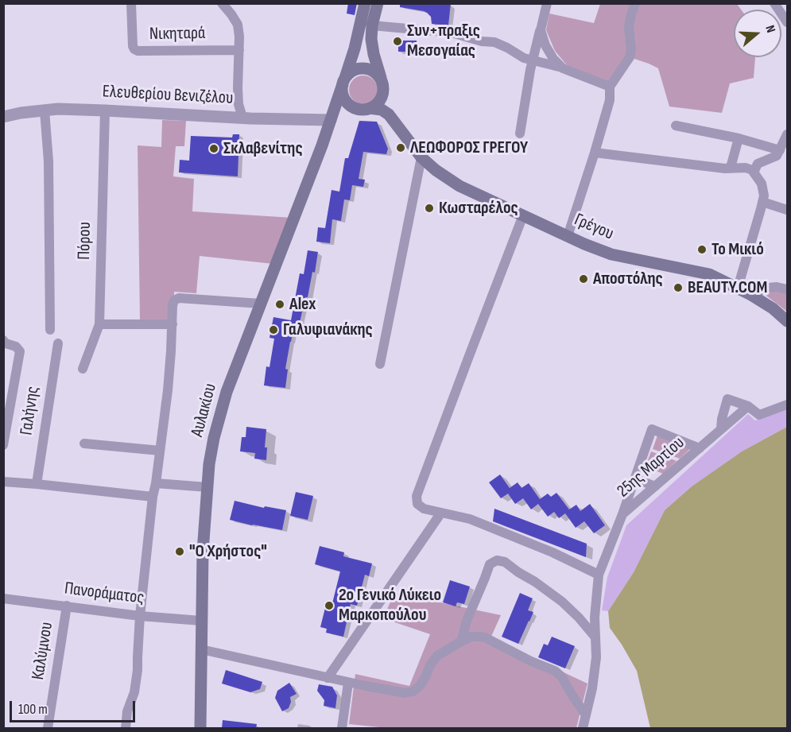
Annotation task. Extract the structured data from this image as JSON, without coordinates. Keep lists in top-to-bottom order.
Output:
{
  "streets": {
    "main road": ["Γρέγου", "Αυλακίου"],
    "street": [
      "Νικηταρά",
      "Ελευθερίου Βενιζέλου",
      "Πόρου",
      "Γαλήνης",
      "25ης Μαρτίου",
      "Πανοράματος",
      "Καλύμνου"
    ]
  },
  "crossings": [
    ["Ελευθερίου Βενιζέλου", "Πόρου"],
    ["Ελευθερίου Βενιζέλου", "Αυλακίου"],
    ["Γρέγου", "Αυλακίου"],
    ["Αυλακίου", "Πανοράματος"],
    ["Πανοράματος", "Καλύμνου"]
  ],
  "places": [
    "Συν+πραξις Μεσογαίας",
    "ΛΕΩΦΟΡΟΣ ΓΡΕΓΟΥ",
    "Σκλαβενίτης",
    "Κωσταρέλος",
    "Το Μικιό",
    "Αποστόλης",
    "BEAUTY.COM",
    "Alex",
    "Γαλυφιανάκης",
    "\"Ο Χρήστος\"",
    "2ο Γενικό Λύκειο Μαρκοπούλου"
  ],
  "scale_bar": "100 m",
  "north": "right"
}
